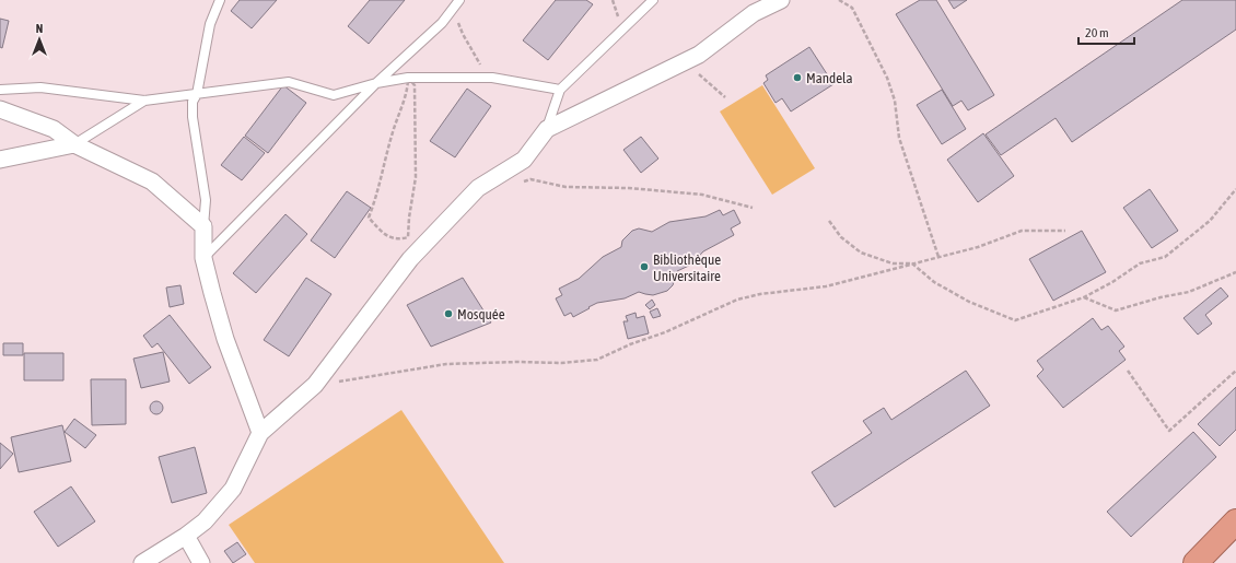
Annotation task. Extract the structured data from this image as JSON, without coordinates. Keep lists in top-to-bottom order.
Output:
{
  "places": ["Mandela", "Bibliothèque Universitaire", "Mosquée"],
  "scale_bar": "20 m",
  "north": "top"
}
